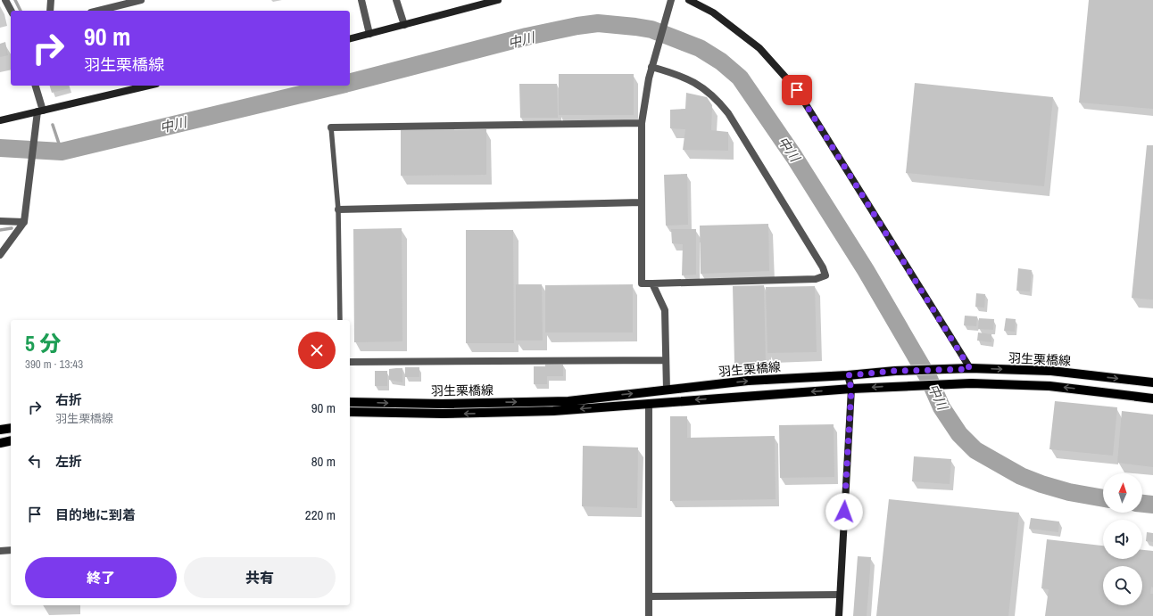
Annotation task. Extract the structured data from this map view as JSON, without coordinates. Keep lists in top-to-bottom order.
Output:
{
  "streets": {
    "main road": ["羽生栗橋線"]
  },
  "water": ["中川"],
  "north": "top",
  "page": {
    "turn": ["90 m", "羽生栗橋線"],
    "heading": ["5 分", "390 m · 13:43"],
    "list": [
      {
        "name": "右折",
        "note": "羽生栗橋線",
        "value": "90 m"
      },
      {
        "name": "左折",
        "value": "80 m"
      },
      {
        "name": "目的地に到着",
        "value": "220 m"
      }
    ],
    "buttons": ["終了", "共有"]
  }
}
